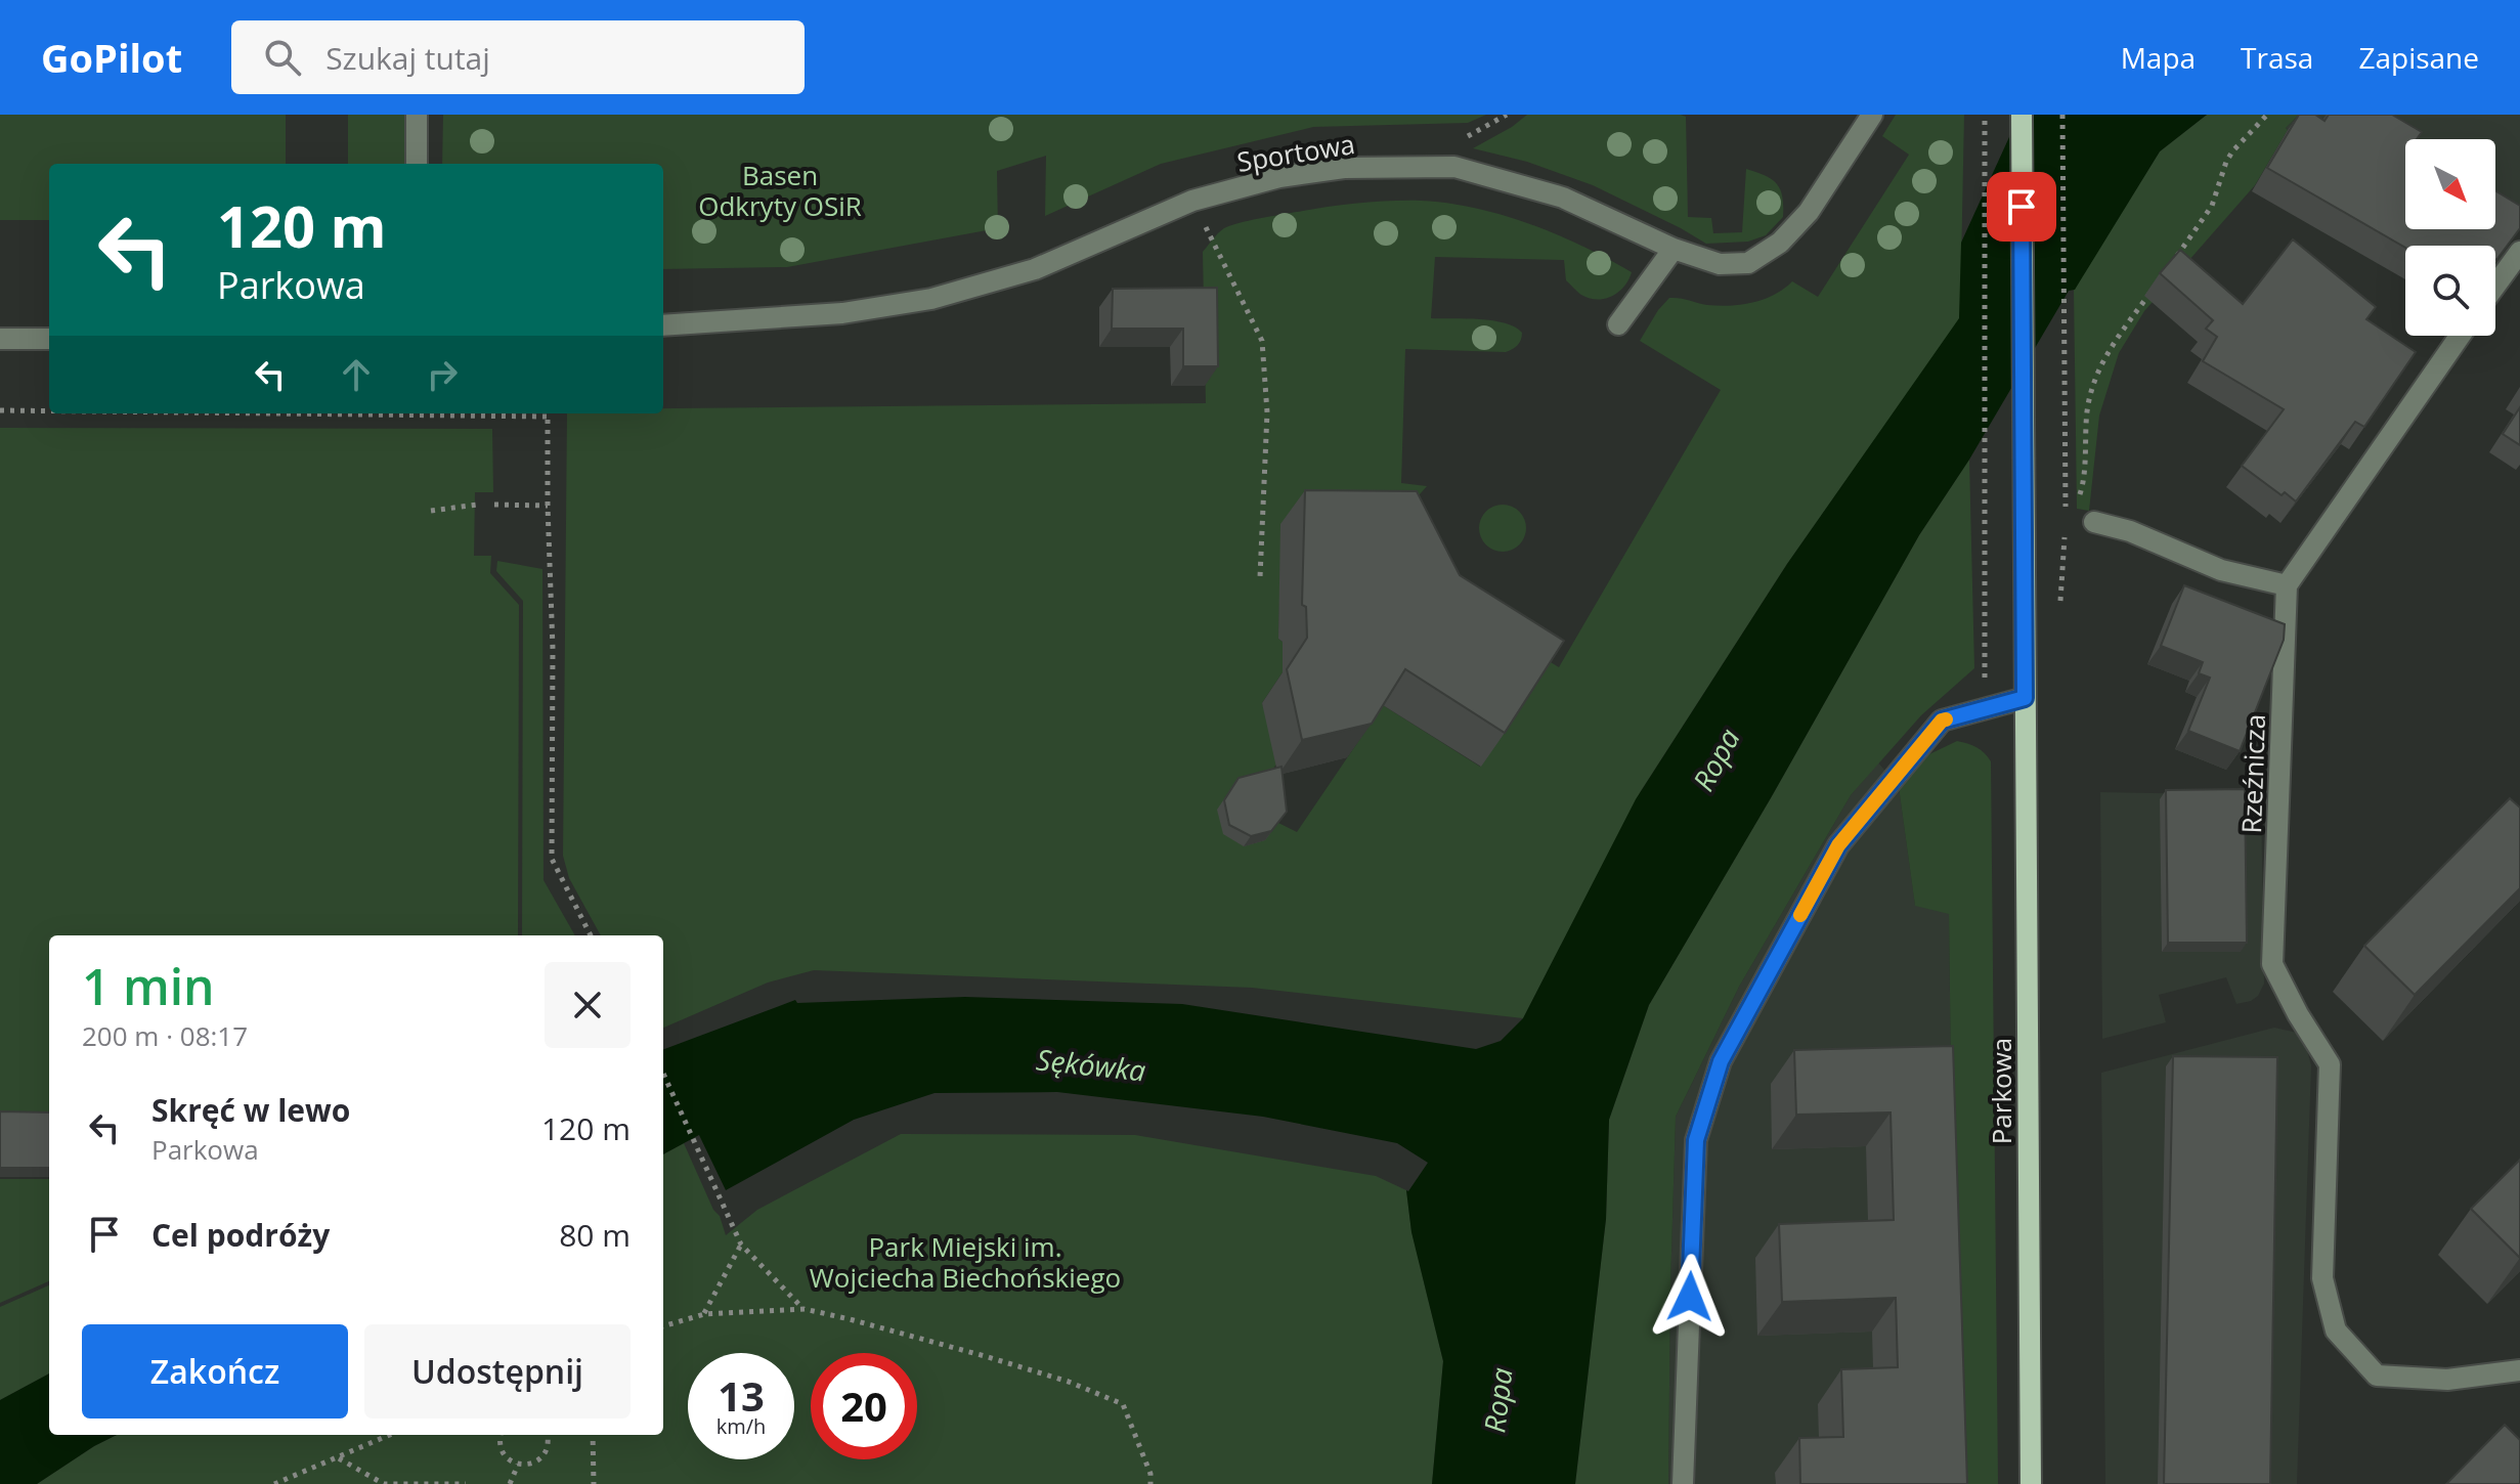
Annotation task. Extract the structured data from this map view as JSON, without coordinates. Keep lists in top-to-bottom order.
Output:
{
  "streets": {
    "main road": ["Parkowa"],
    "street": ["Sportowa", "Rzeźnicza"]
  },
  "water": ["Ropa", "Sękówka"],
  "parks": ["Basen Odkryty OSiR", "Park Miejski im. Wojciecha Biechońskiego"],
  "north": "bottom right",
  "page": {
    "header": "GoPilot",
    "search": "Szukaj tutaj",
    "nav": ["Mapa", "Trasa", "Zapisane"],
    "turn": ["120 m", "Parkowa"],
    "heading": ["1 min", "200 m · 08:17"],
    "list": [
      {
        "name": "Skręć w lewo",
        "note": "Parkowa",
        "value": "120 m"
      },
      {
        "name": "Cel podróży",
        "value": "80 m"
      }
    ],
    "buttons": ["Zakończ", "Udostępnij"],
    "speed": "13 km/h",
    "limit": "20"
  }
}
